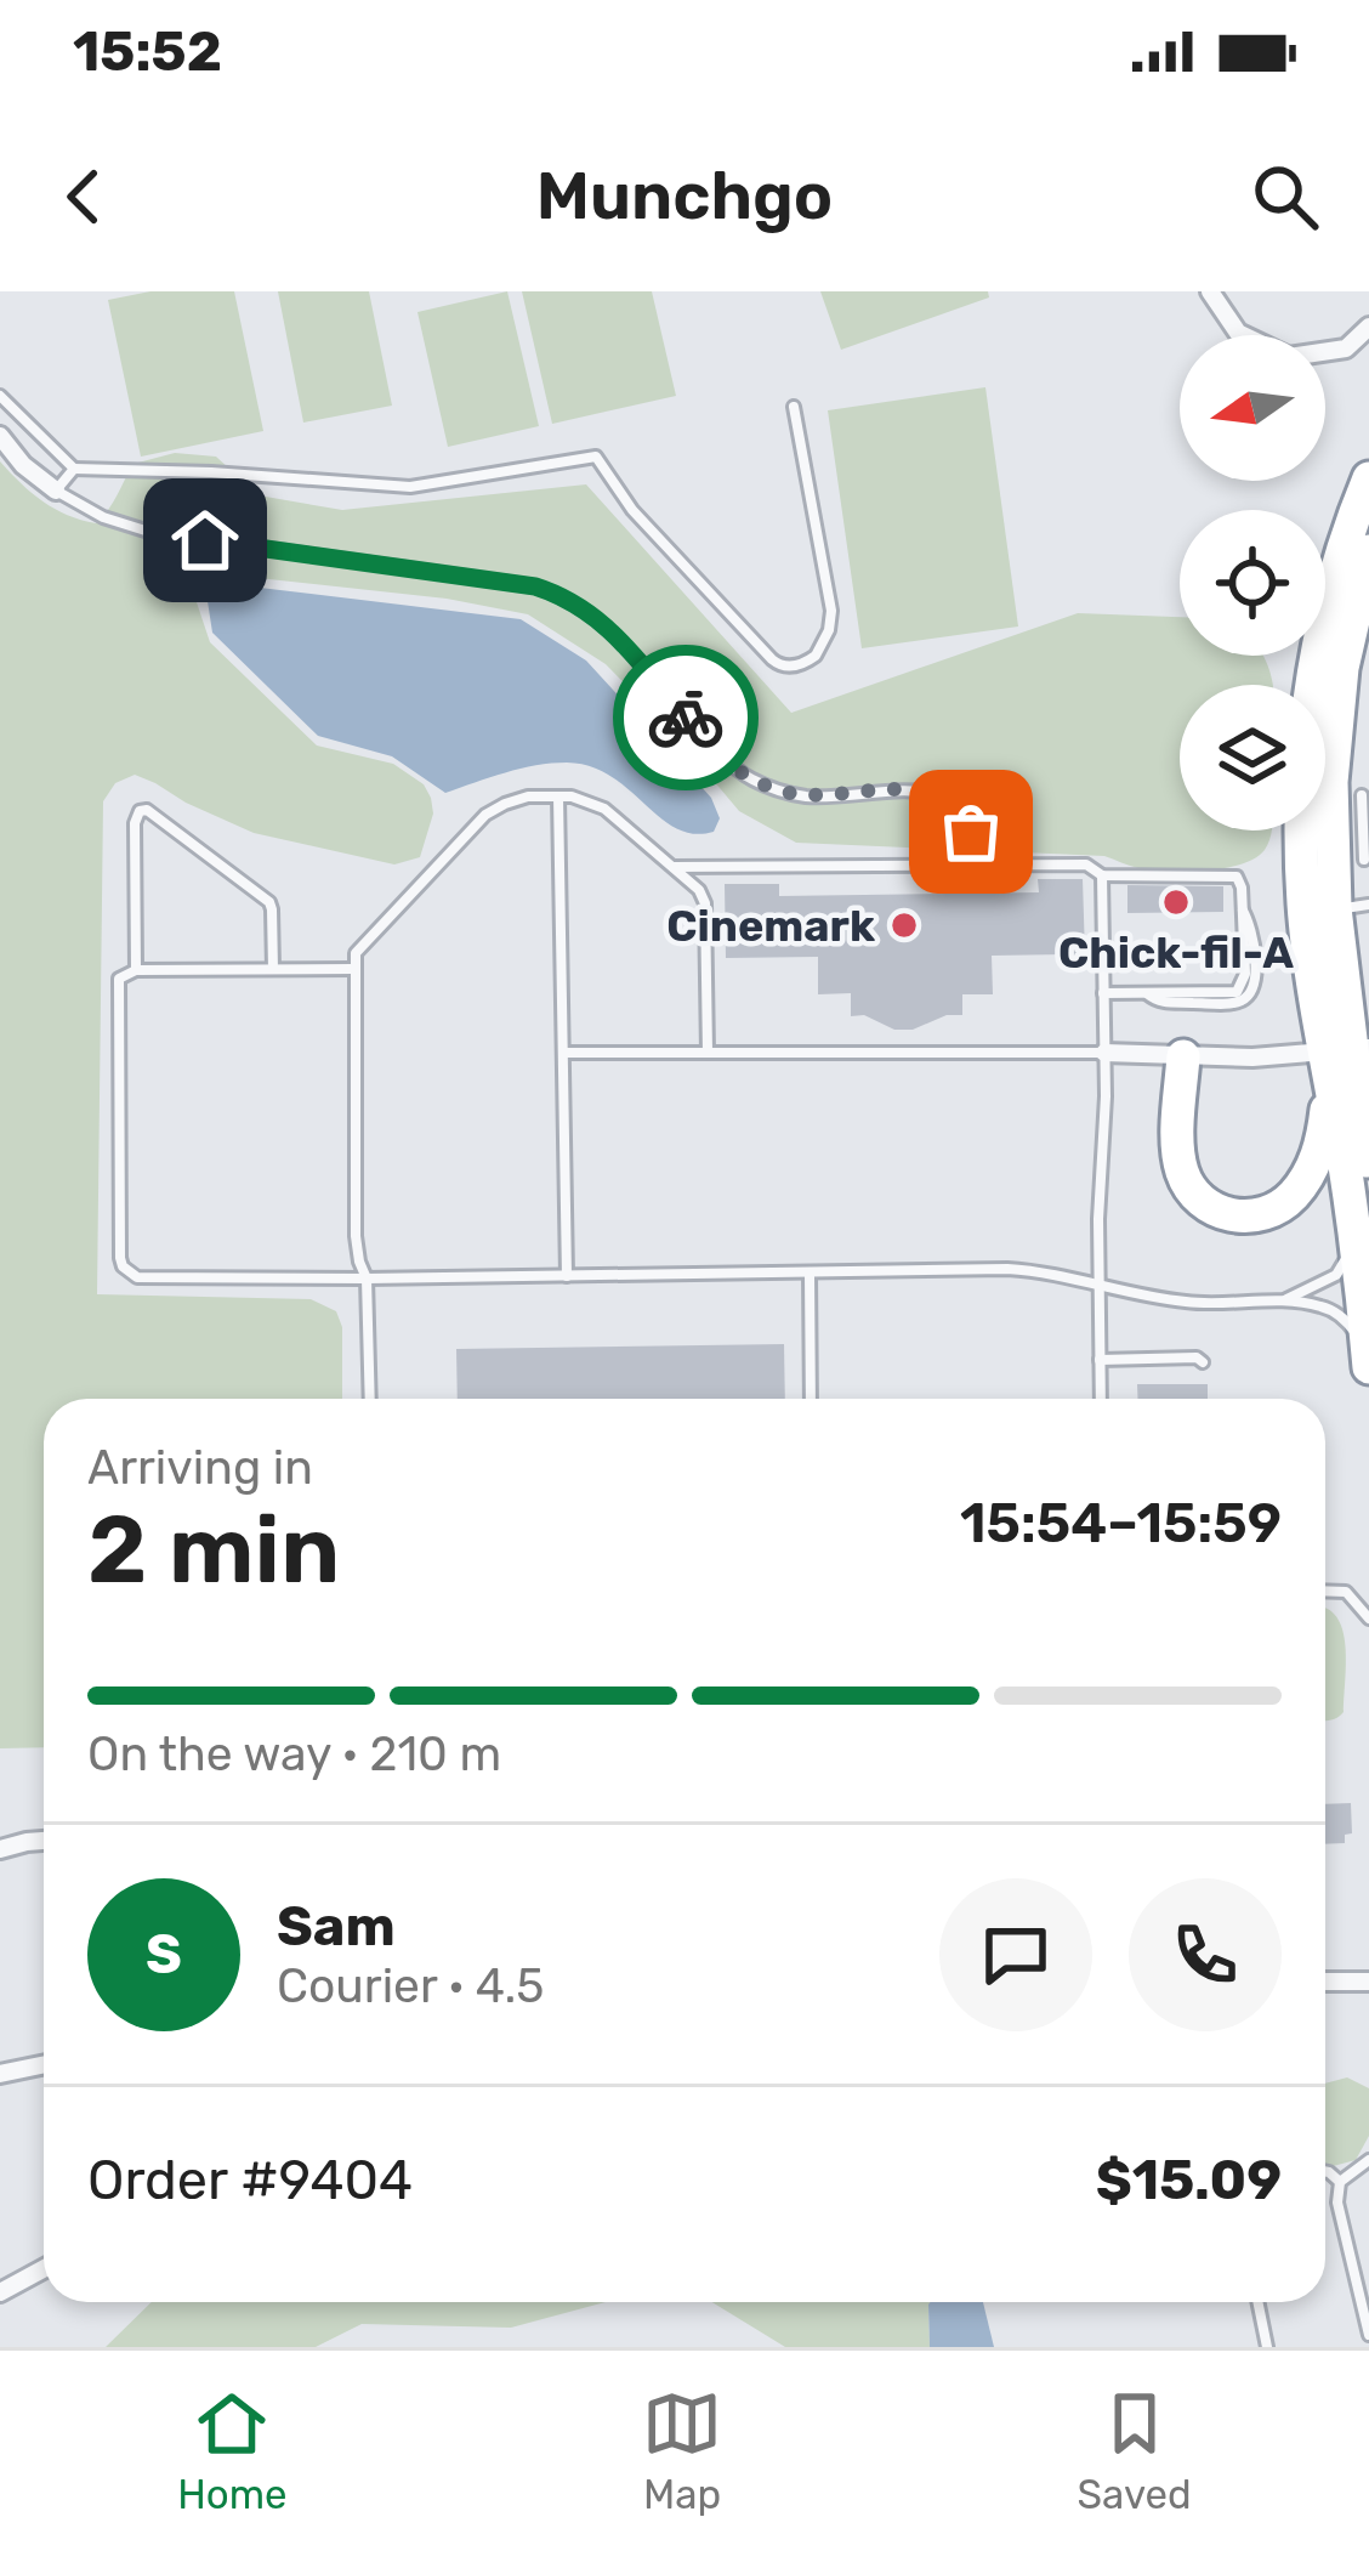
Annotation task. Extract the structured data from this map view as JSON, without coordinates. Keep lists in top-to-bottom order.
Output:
{
  "places": ["Chick-fil-A", "Cinemark"],
  "north": "left",
  "page": {
    "status": "15:52",
    "header": "Munchgo",
    "heading": ["2 min", "Arriving in", "15:54–15:59"],
    "panel": [
      "Sam",
      "Courier · 4.5",
      "Order #9404",
      "$15.09"
    ],
    "bar": "On the way · 210 m",
    "round": "S",
    "tabs": ["Home", "Map", "Saved"]
  }
}
